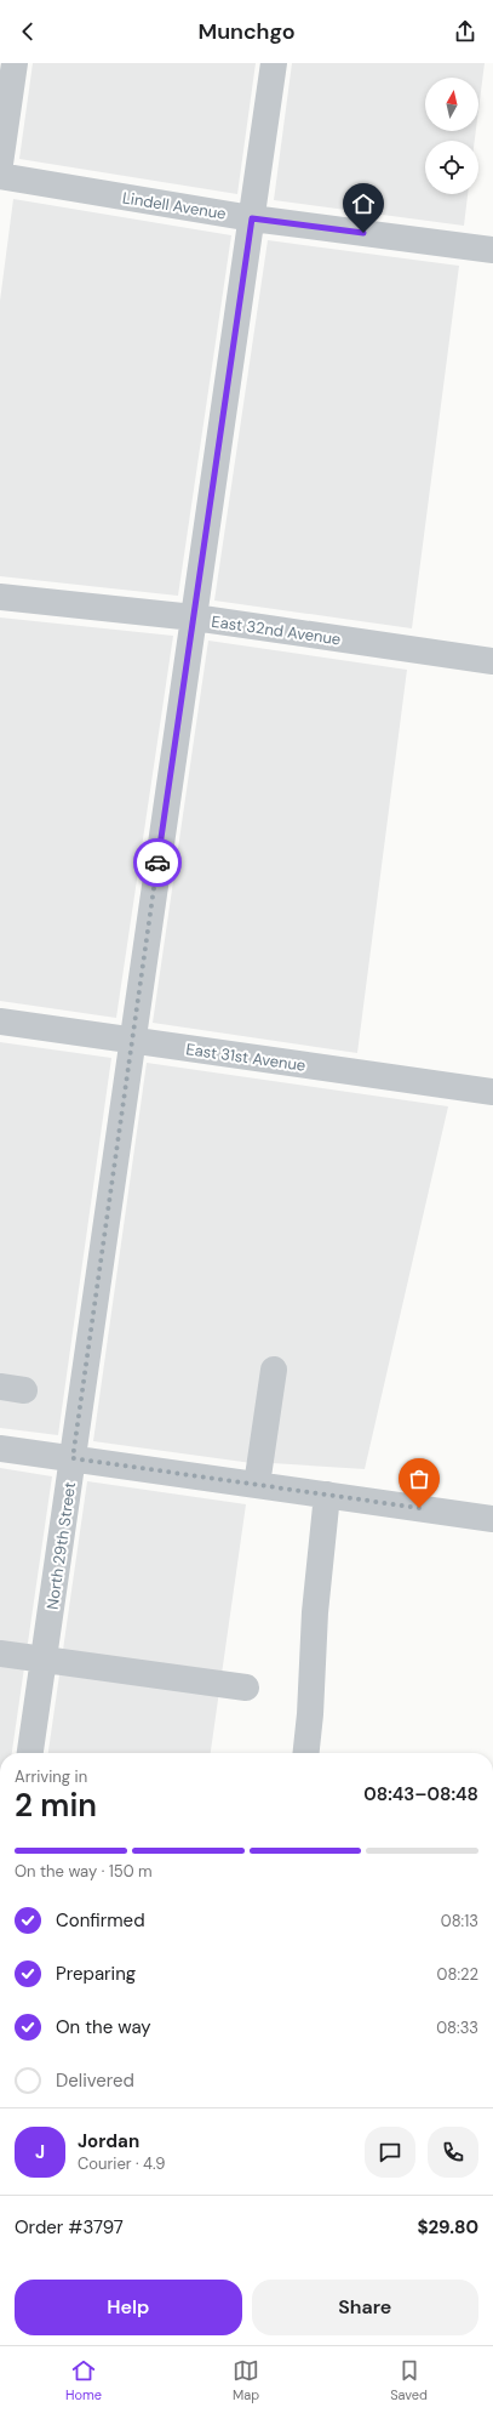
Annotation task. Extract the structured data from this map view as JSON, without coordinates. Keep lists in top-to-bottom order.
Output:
{
  "streets": {
    "street": [
      "Lindell Avenue",
      "East 32nd Avenue",
      "East 31st Avenue",
      "North 29th Street"
    ]
  },
  "crossings": [
    ["Lindell Avenue", "North 29th Street"],
    ["East 32nd Avenue", "North 29th Street"],
    ["East 31st Avenue", "North 29th Street"]
  ],
  "north": "top",
  "page": {
    "header": "Munchgo",
    "heading": ["2 min", "Arriving in", "08:43–08:48"],
    "panel": [
      "Jordan",
      "Courier · 4.9",
      "Order #3797",
      "$29.80"
    ],
    "bar": "On the way · 150 m",
    "list": [
      ["Confirmed", "08:13"],
      ["Preparing", "08:22"],
      ["On the way", "08:33"],
      "Delivered"
    ],
    "round": "J",
    "buttons": ["Help", "Share"],
    "tabs": ["Home", "Map", "Saved"]
  }
}
